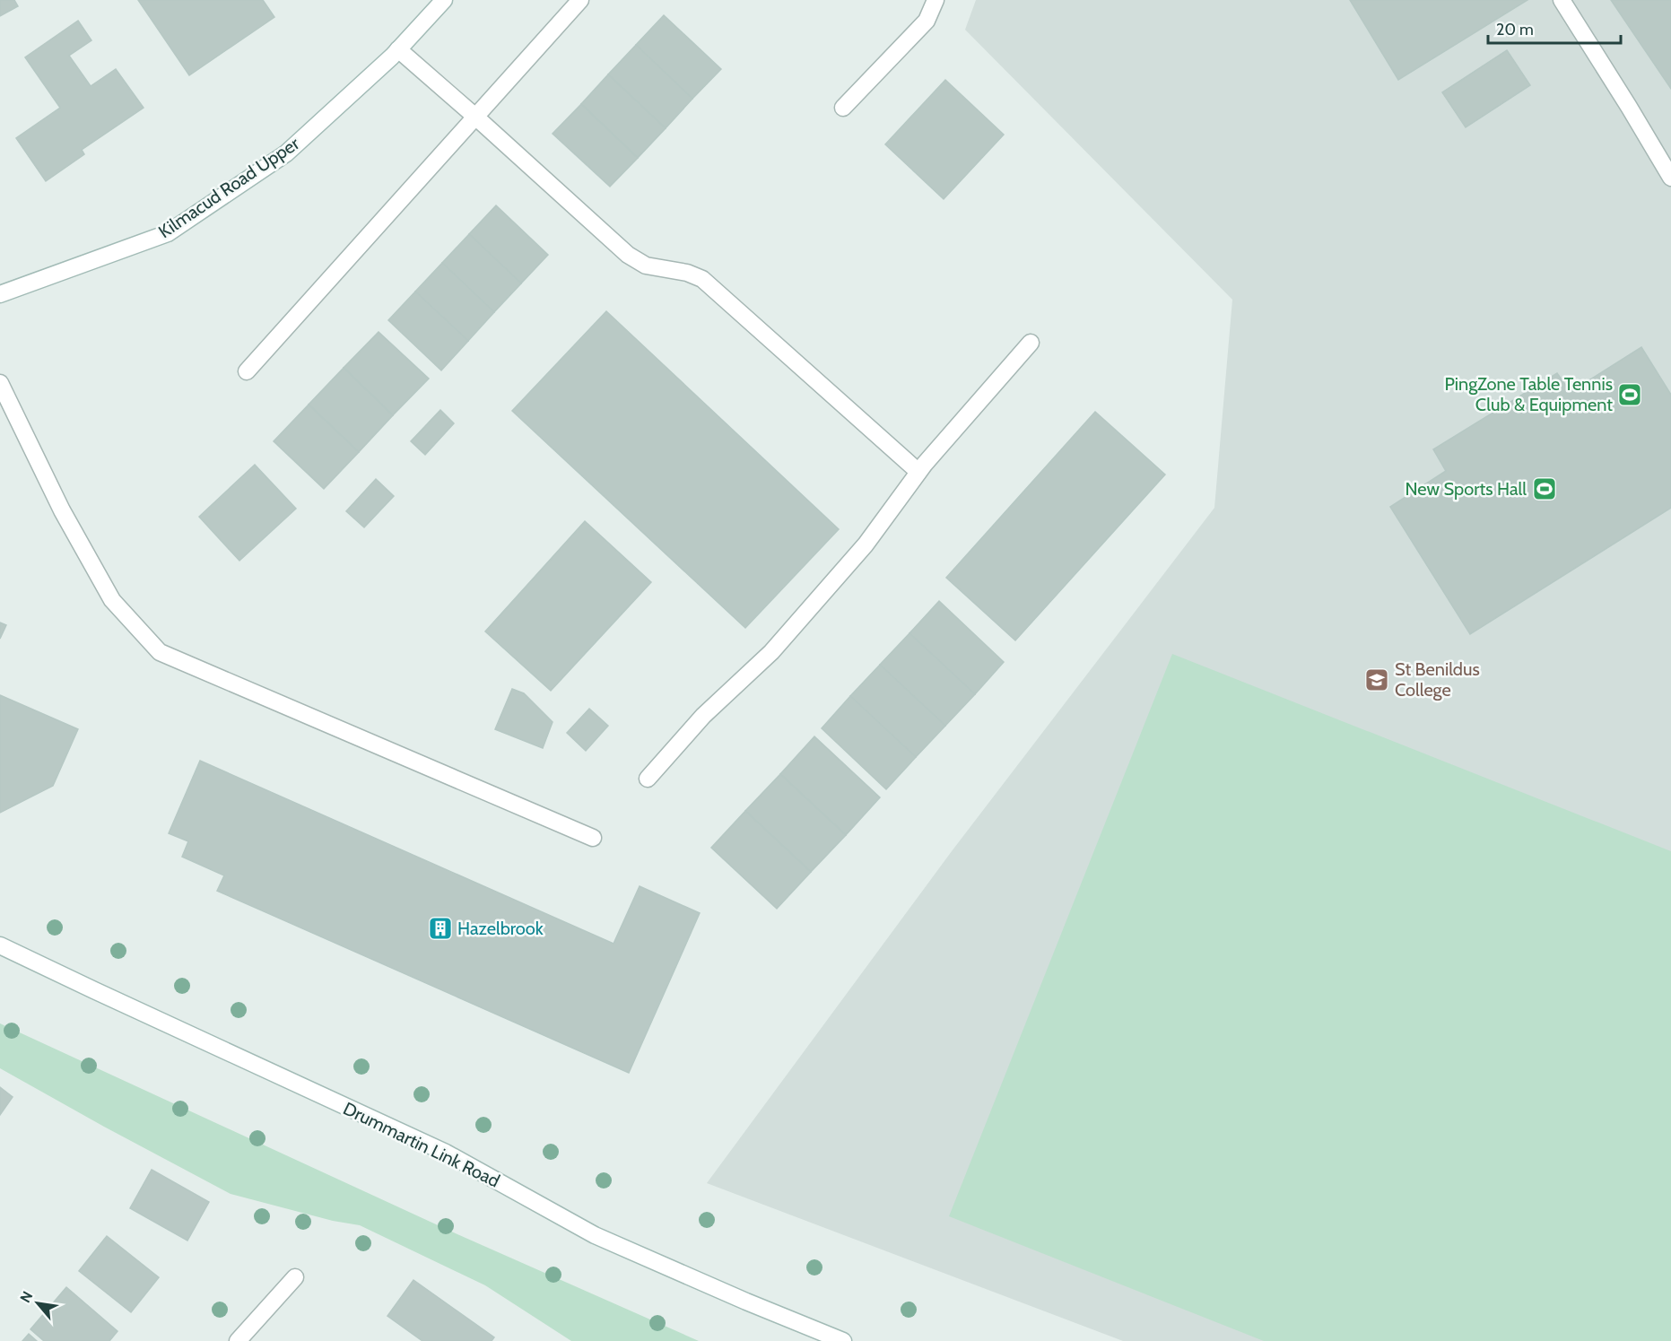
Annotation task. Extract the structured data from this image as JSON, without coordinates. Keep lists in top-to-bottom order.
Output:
{
  "streets": {
    "street": ["Kilmacud Road Upper", "Drummartin Link Road"]
  },
  "places": {
    "sports": ["PingZone Table Tennis Club & Equipment", "New Sports Hall"],
    "school or university": ["St Benildus College"],
    "building": ["Hazelbrook"]
  },
  "scale_bar": "20 m",
  "north": "top left"
}
